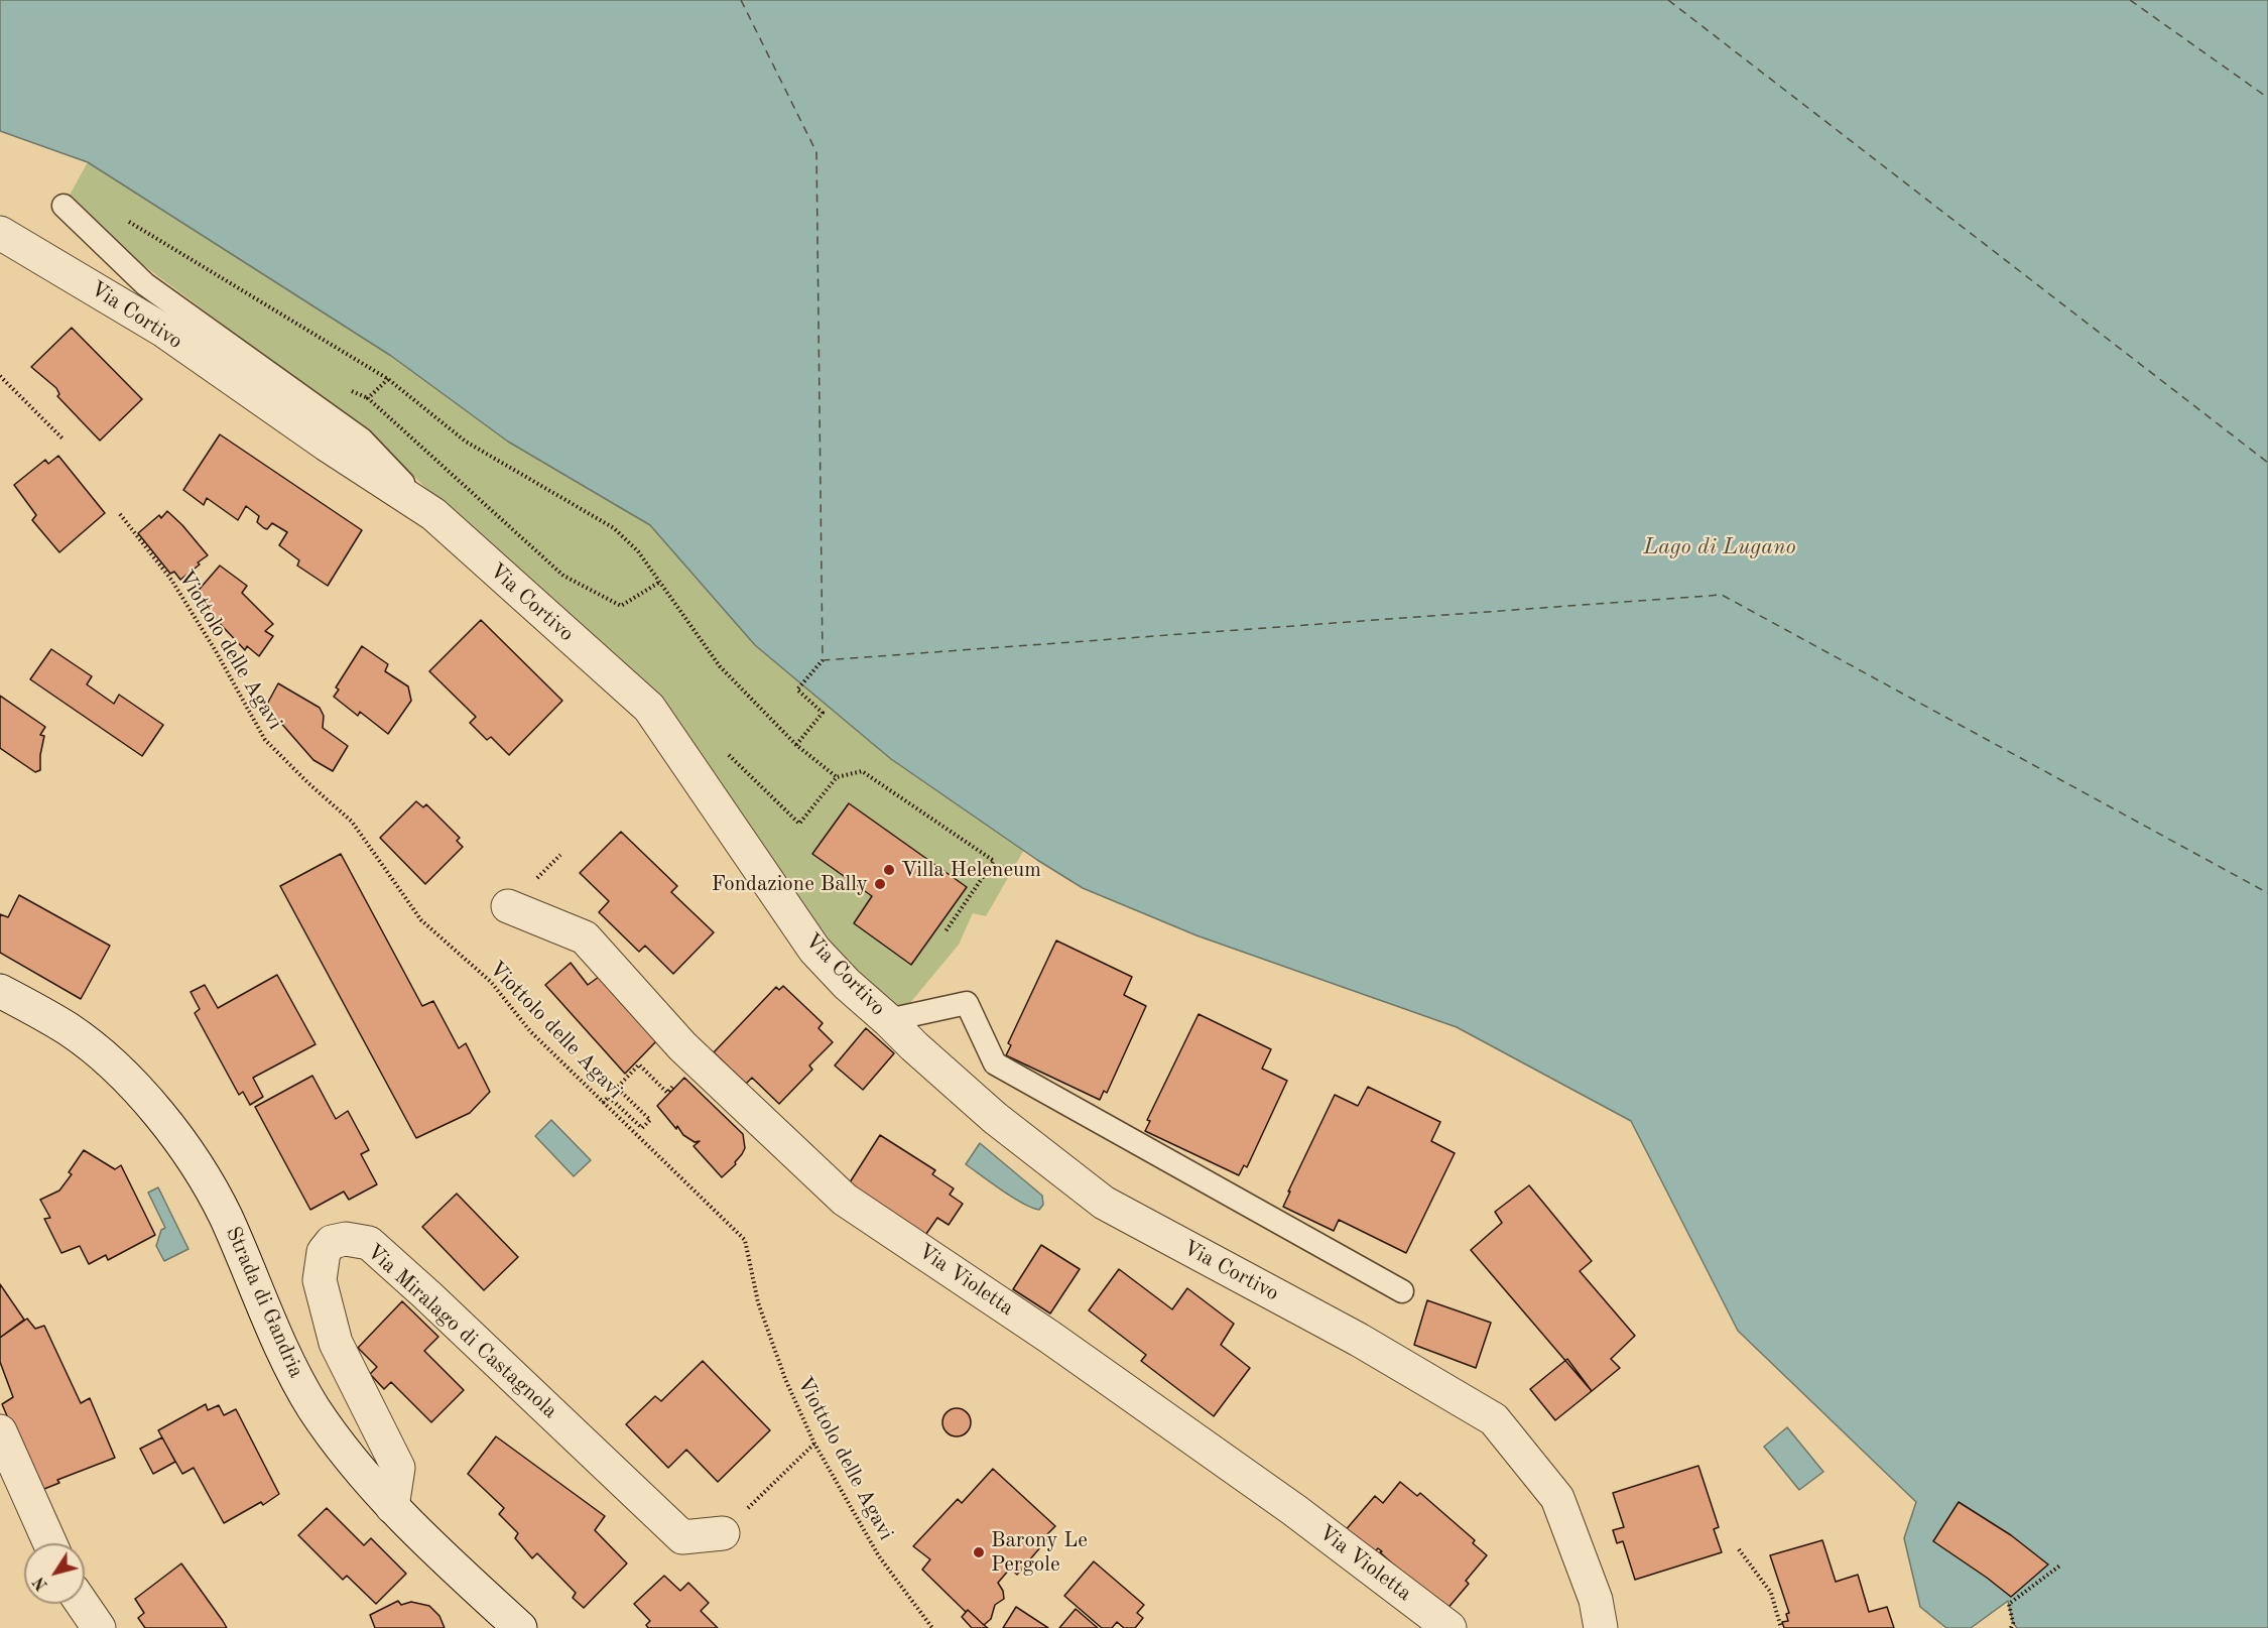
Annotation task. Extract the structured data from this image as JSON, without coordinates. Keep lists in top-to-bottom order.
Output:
{
  "streets": {
    "street": [
      "Via Cortivo",
      "Via Violetta",
      "Strada di Gandria",
      "Via Miralago di Castagnola"
    ],
    "path": ["Viottolo delle Agavi"]
  },
  "crossings": [
    ["Strada di Gandria", "Via Miralago di Castagnola"]
  ],
  "water": ["Lago di Lugano"],
  "places": ["Villa Heleneum", "Fondazione Bally", "Barony Le Pergole"],
  "north": "bottom left"
}
